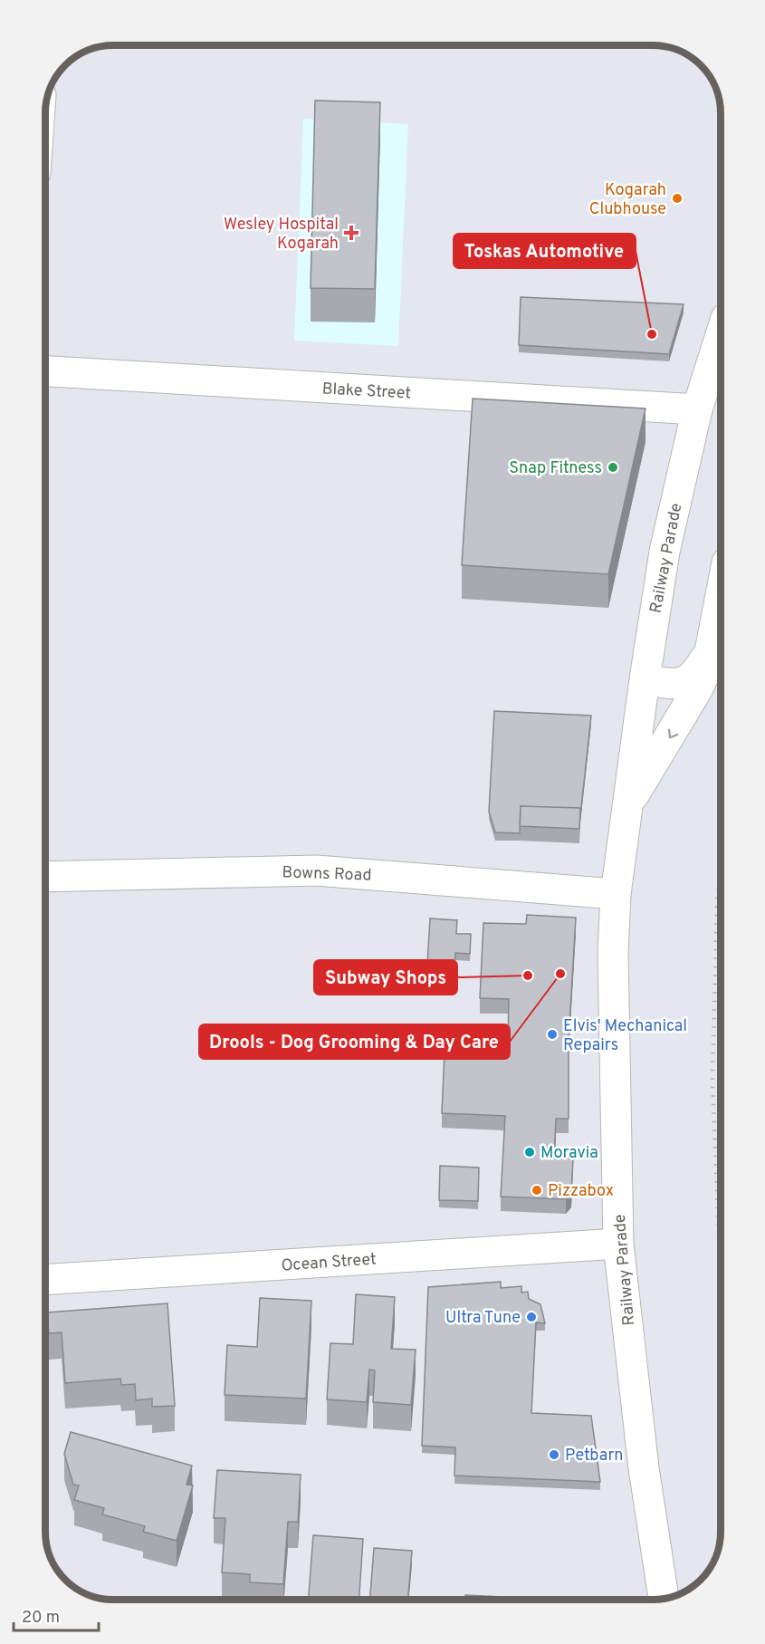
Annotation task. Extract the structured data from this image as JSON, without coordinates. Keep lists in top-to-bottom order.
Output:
{
  "streets": {
    "street": [
      "Blake Street",
      "Railway Parade",
      "Bowns Road",
      "Ocean Street"
    ]
  },
  "crossings": [
    ["Blake Street", "Railway Parade"],
    ["Railway Parade", "Bowns Road"],
    ["Railway Parade", "Ocean Street"]
  ],
  "places": {
    "other": [
      "Kogarah Clubhouse",
      "Toskas Automotive",
      "Snap Fitness",
      "Drools - Dog Grooming & Day Care",
      "Subway Shops",
      "Elvis' Mechanical Repairs",
      "Moravia",
      "Pizzabox",
      "Ultra Tune",
      "Petbarn"
    ],
    "health": ["Wesley Hospital Kogarah"]
  },
  "scale_bar": "20 m"
}
